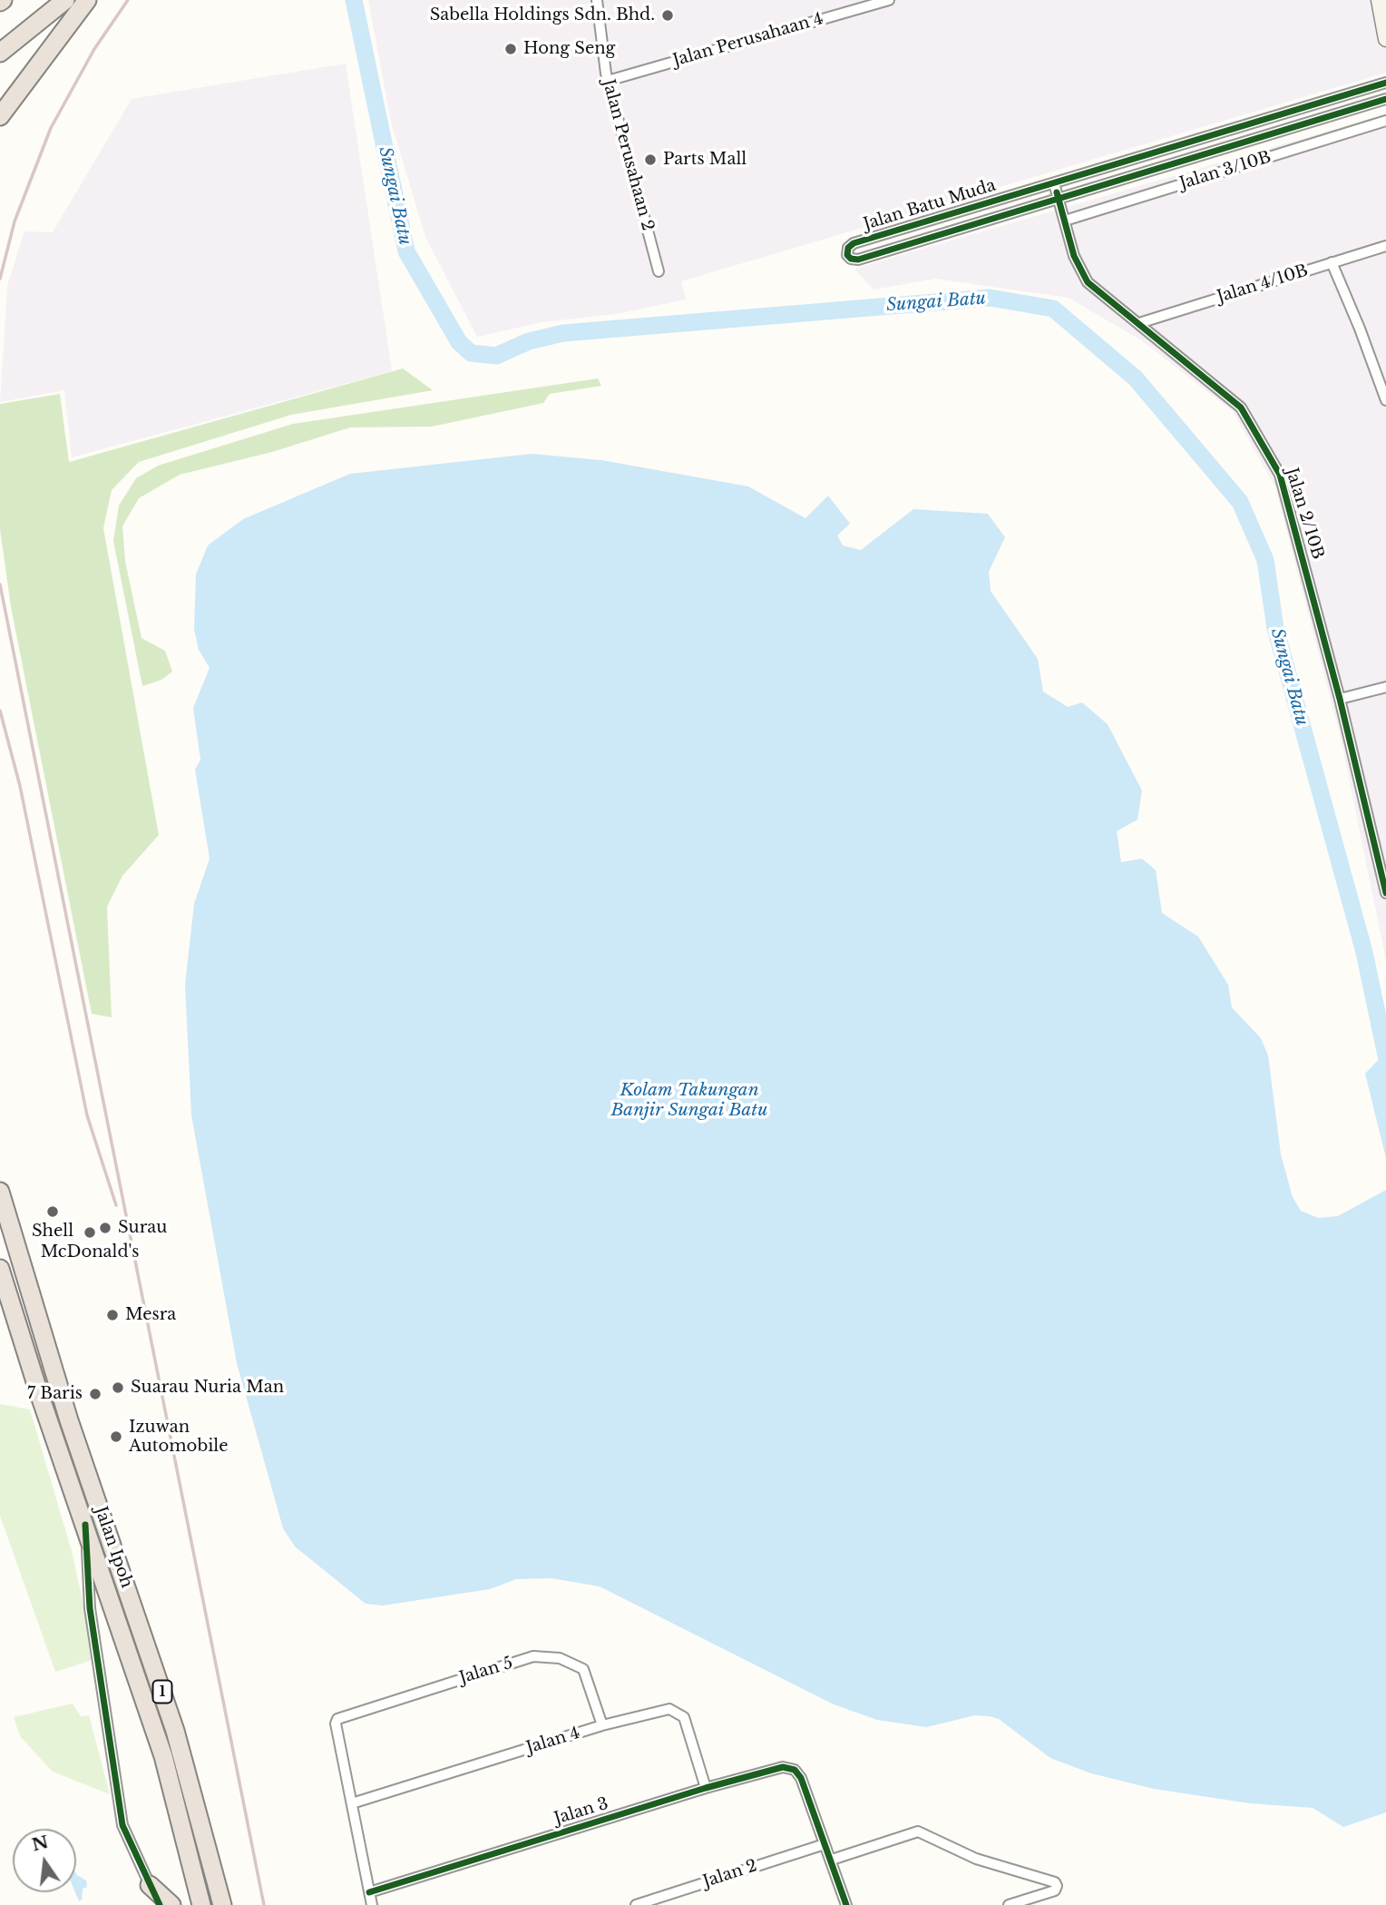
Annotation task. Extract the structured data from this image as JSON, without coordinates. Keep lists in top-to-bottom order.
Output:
{
  "streets": {
    "highway": ["Jalan Ipoh", "1"],
    "street": [
      "Jalan Perusahaan 4",
      "Jalan Perusahaan 2",
      "Jalan 3/10B",
      "Jalan Batu Muda",
      "Jalan 4/10B",
      "Jalan 2/10B",
      "Jalan 5",
      "Jalan 4",
      "Jalan 3",
      "Jalan 2"
    ]
  },
  "crossings": [
    ["Jalan Perusahaan 4", "Jalan Perusahaan 2"],
    ["Jalan 3/10B", "Jalan 2/10B"],
    ["Jalan Batu Muda", "Jalan 2/10B"],
    ["Jalan 4/10B", "Jalan 2/10B"],
    ["Jalan 5", "Jalan 4"],
    ["Jalan 4", "Jalan 3"],
    ["Jalan 3", "Jalan 2"]
  ],
  "water": ["Sungai Batu", "Kolam Takungan Banjir Sungai Batu"],
  "places": [
    "Sabella Holdings Sdn. Bhd.",
    "Hong Seng",
    "Parts Mall",
    "Shell",
    "Surau",
    "McDonald's",
    "Mesra",
    "Suarau Nuria Man",
    "7 Baris",
    "Izuwan Automobile"
  ],
  "north": "top"
}
